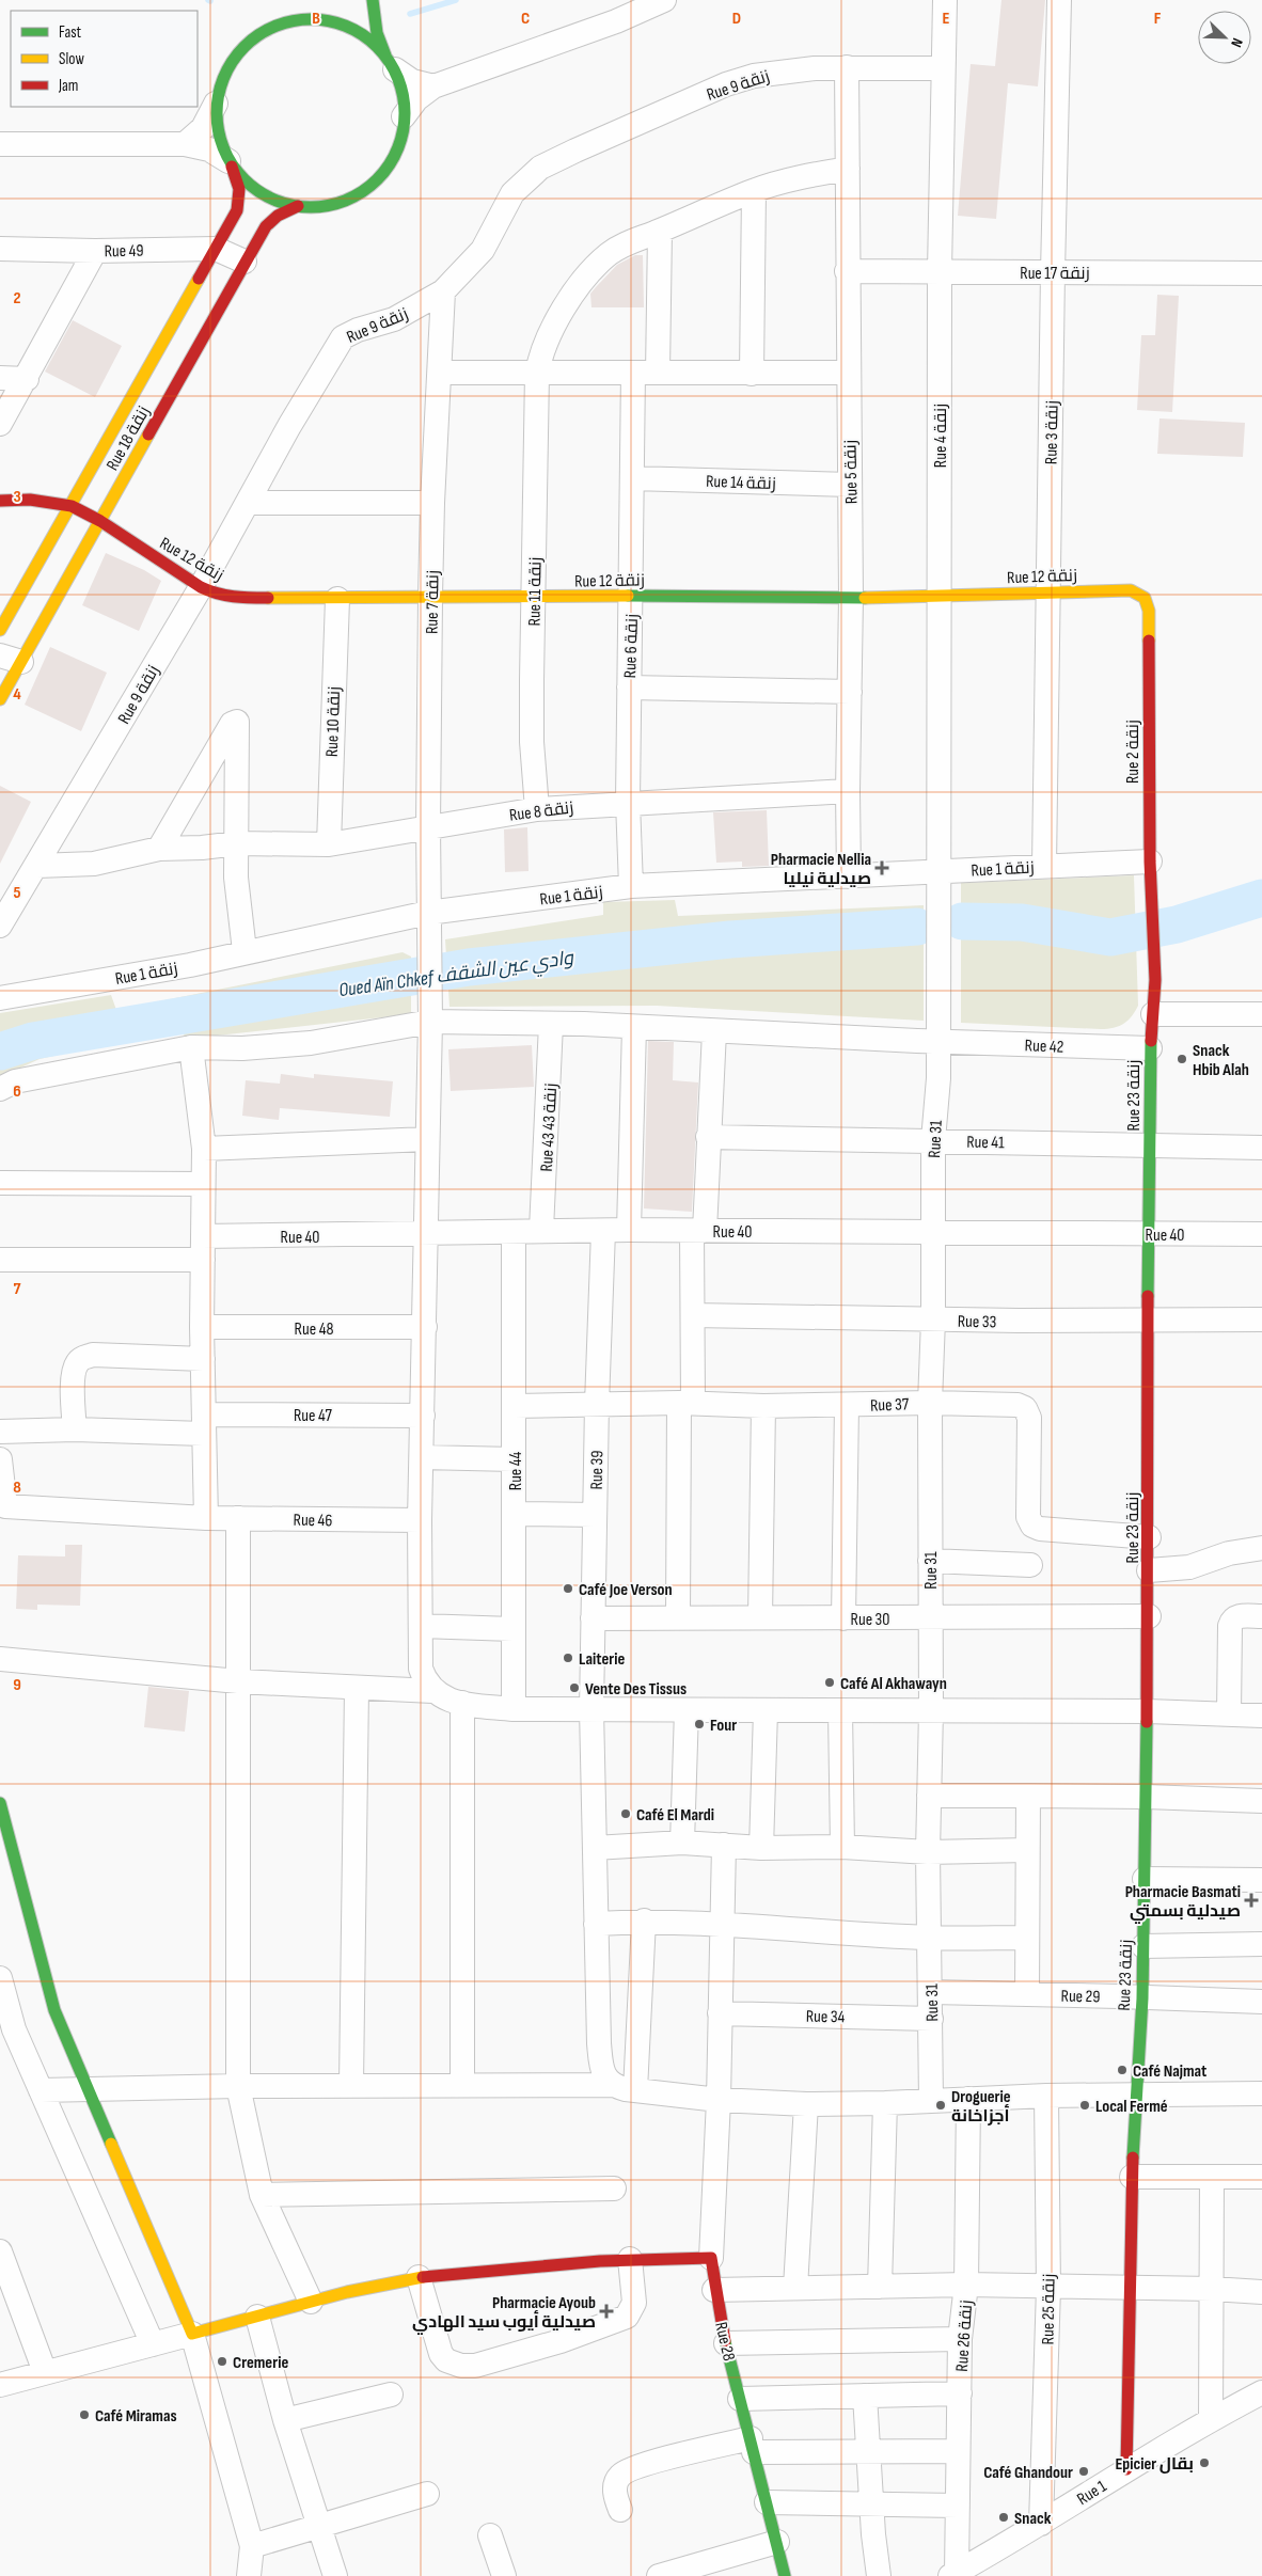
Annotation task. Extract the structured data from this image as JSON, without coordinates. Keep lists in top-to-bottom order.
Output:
{
  "streets": {
    "street": [
      "Rue 9 زنقة",
      "Rue 49",
      "Rue 17 زنقة",
      "Rue 3 زنقة",
      "Rue 4 زنقة",
      "Rue 18 زنقة",
      "Rue 5 زنقة",
      "Rue 14 زنقة",
      "Rue 12 زنقة",
      "Rue 11 زنقة",
      "Rue 7 زنقة",
      "Rue 6 زنقة",
      "Rue 10 زنقة",
      "Rue 2 زنقة",
      "Rue 8 زنقة",
      "Rue 1 زنقة",
      "Rue 42",
      "Rue 23 زنقة",
      "Rue 43 زنقة 43",
      "Rue 31",
      "Rue 41",
      "Rue 40",
      "Rue 33",
      "Rue 48",
      "Rue 37",
      "Rue 47",
      "Rue 39",
      "Rue 44",
      "Rue 46",
      "Rue 30",
      "Rue 29",
      "Rue 34",
      "Rue 25 زنقة",
      "Rue 26 زنقة",
      "Rue 28",
      "Rue 1"
    ]
  },
  "crossings": [
    ["Rue 9 زنقة", "Rue 4 زنقة"],
    ["Rue 9 زنقة", "Rue 5 زنقة"],
    ["Rue 9 زنقة", "Rue 12 زنقة"],
    ["Rue 9 زنقة", "Rue 7 زنقة"],
    ["Rue 9 زنقة", "Rue 8 زنقة"],
    ["Rue 49", "Rue 18 زنقة"],
    ["Rue 17 زنقة", "Rue 3 زنقة"],
    ["Rue 17 زنقة", "Rue 4 زنقة"],
    ["Rue 17 زنقة", "Rue 5 زنقة"],
    ["Rue 3 زنقة", "Rue 12 زنقة"],
    ["Rue 3 زنقة", "Rue 1 زنقة"],
    ["Rue 4 زنقة", "Rue 12 زنقة"],
    ["Rue 4 زنقة", "Rue 1 زنقة"],
    ["Rue 4 زنقة", "Rue 31"],
    ["Rue 18 زنقة", "Rue 12 زنقة"],
    ["Rue 5 زنقة", "Rue 14 زنقة"],
    ["Rue 5 زنقة", "Rue 12 زنقة"],
    ["Rue 5 زنقة", "Rue 11 زنقة"],
    ["Rue 5 زنقة", "Rue 8 زنقة"],
    ["Rue 5 زنقة", "Rue 1 زنقة"],
    ["Rue 14 زنقة", "Rue 6 زنقة"],
    ["Rue 12 زنقة", "Rue 11 زنقة"],
    ["Rue 12 زنقة", "Rue 7 زنقة"],
    ["Rue 12 زنقة", "Rue 6 زنقة"],
    ["Rue 12 زنقة", "Rue 10 زنقة"],
    ["Rue 12 زنقة", "Rue 2 زنقة"],
    ["Rue 11 زنقة", "Rue 8 زنقة"],
    ["Rue 7 زنقة", "Rue 8 زنقة"],
    ["Rue 7 زنقة", "Rue 1 زنقة"],
    ["Rue 7 زنقة", "Rue 42"],
    ["Rue 7 زنقة", "Rue 40"],
    ["Rue 7 زنقة", "Rue 48"],
    ["Rue 7 زنقة", "Rue 47"],
    ["Rue 7 زنقة", "Rue 46"],
    ["Rue 6 زنقة", "Rue 8 زنقة"],
    ["Rue 6 زنقة", "Rue 1 زنقة"],
    ["Rue 10 زنقة", "Rue 8 زنقة"],
    ["Rue 2 زنقة", "Rue 1 زنقة"],
    ["Rue 2 زنقة", "Rue 23 زنقة"],
    ["Rue 1 زنقة", "Rue 31"],
    ["Rue 42", "Rue 23 زنقة"],
    ["Rue 42", "Rue 43 زنقة 43"],
    ["Rue 42", "Rue 31"],
    ["Rue 23 زنقة", "Rue 41"],
    ["Rue 23 زنقة", "Rue 40"],
    ["Rue 23 زنقة", "Rue 33"],
    ["Rue 23 زنقة", "Rue 37"],
    ["Rue 23 زنقة", "Rue 30"],
    ["Rue 23 زنقة", "Rue 29"],
    ["Rue 23 زنقة", "Rue 1"],
    ["Rue 43 زنقة 43", "Rue 40"],
    ["Rue 31", "Rue 41"],
    ["Rue 31", "Rue 40"],
    ["Rue 31", "Rue 33"],
    ["Rue 31", "Rue 37"],
    ["Rue 31", "Rue 30"],
    ["Rue 31", "Rue 29"],
    ["Rue 31", "Rue 34"],
    ["Rue 40", "Rue 39"],
    ["Rue 40", "Rue 44"],
    ["Rue 37", "Rue 39"],
    ["Rue 37", "Rue 44"],
    ["Rue 39", "Rue 30"],
    ["Rue 34", "Rue 28"],
    ["Rue 25 زنقة", "Rue 1"],
    ["Rue 26 زنقة", "Rue 1"]
  ],
  "water": ["Oued Aïn Chkef وادي عين الشقف"],
  "places": {
    "health": ["Pharmacie Nellia صيدلية نيليا", "Pharmacie Basmati صيدلية بسمتي", "Pharmacie Ayoub صيدلية أيوب سيد الهادي"],
    "other": [
      "Snack Hbib Alah",
      "Café Joe Verson",
      "Laiterie",
      "Café Al Akhawayn",
      "Vente Des Tissus",
      "Four",
      "Café El Mardi",
      "Café Najmat",
      "Droguerie أجزاخانة",
      "Local Fermé",
      "Cremerie",
      "Café Miramas",
      "Epicier بقال",
      "Café Ghandour",
      "Snack"
    ]
  },
  "legend": ["Fast", "Slow", "Jam"],
  "north": "bottom right",
  "grid": {
    "columns": [
      "B",
      "C",
      "D",
      "E",
      "F"
    ],
    "rows": [
      "2",
      "3",
      "4",
      "5",
      "6",
      "7",
      "8",
      "9"
    ]
  }
}
